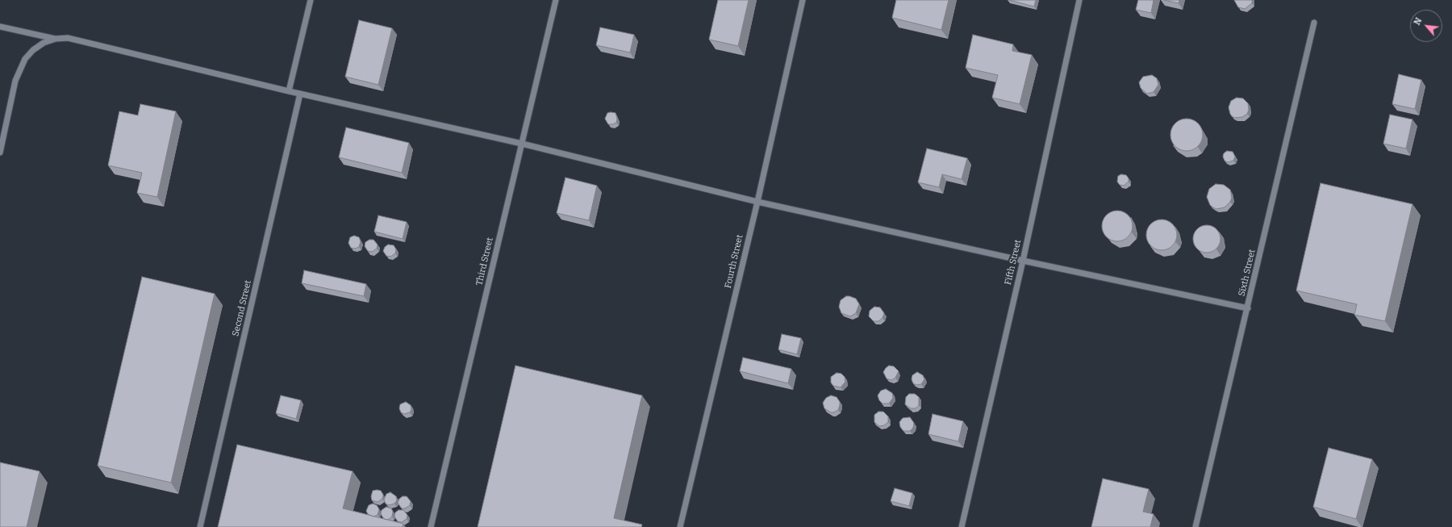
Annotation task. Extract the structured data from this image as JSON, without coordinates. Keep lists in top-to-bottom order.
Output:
{
  "streets": {
    "lane": [
      "Third Street",
      "Fourth Street",
      "Fifth Street",
      "Sixth Street",
      "Second Street"
    ]
  },
  "north": "top left"
}
